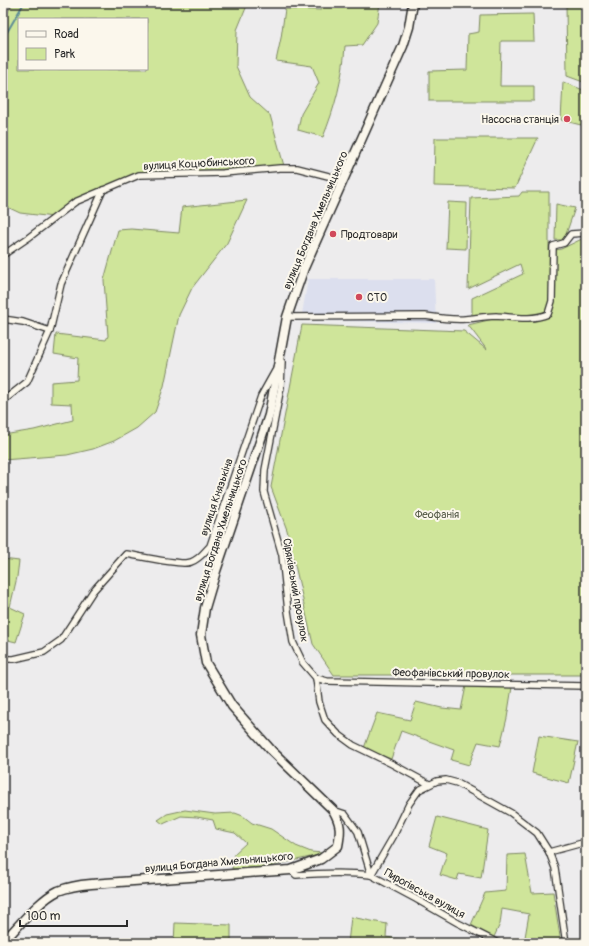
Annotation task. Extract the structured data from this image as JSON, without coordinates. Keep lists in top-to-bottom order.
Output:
{
  "streets": {
    "street": [
      "вулиця Коцюбинського",
      "вулиця Богдана Хмельницького",
      "вулиця Князькіна",
      "Сіряківський провулок",
      "Феофанівський провулок",
      "Пирогівська вулиця"
    ]
  },
  "crossings": [
    ["вулиця Коцюбинського", "вулиця Богдана Хмельницького"],
    ["вулиця Богдана Хмельницького", "вулиця Князькіна"],
    ["вулиця Богдана Хмельницького", "Сіряківський провулок"],
    ["вулиця Богдана Хмельницького", "Пирогівська вулиця"],
    ["Сіряківський провулок", "Феофанівський провулок"]
  ],
  "parks": ["Феофанія"],
  "places": ["Насосна станція", "Продтовари", "СТО"],
  "legend": ["Road", "Park"],
  "scale_bar": "100 m"
}
